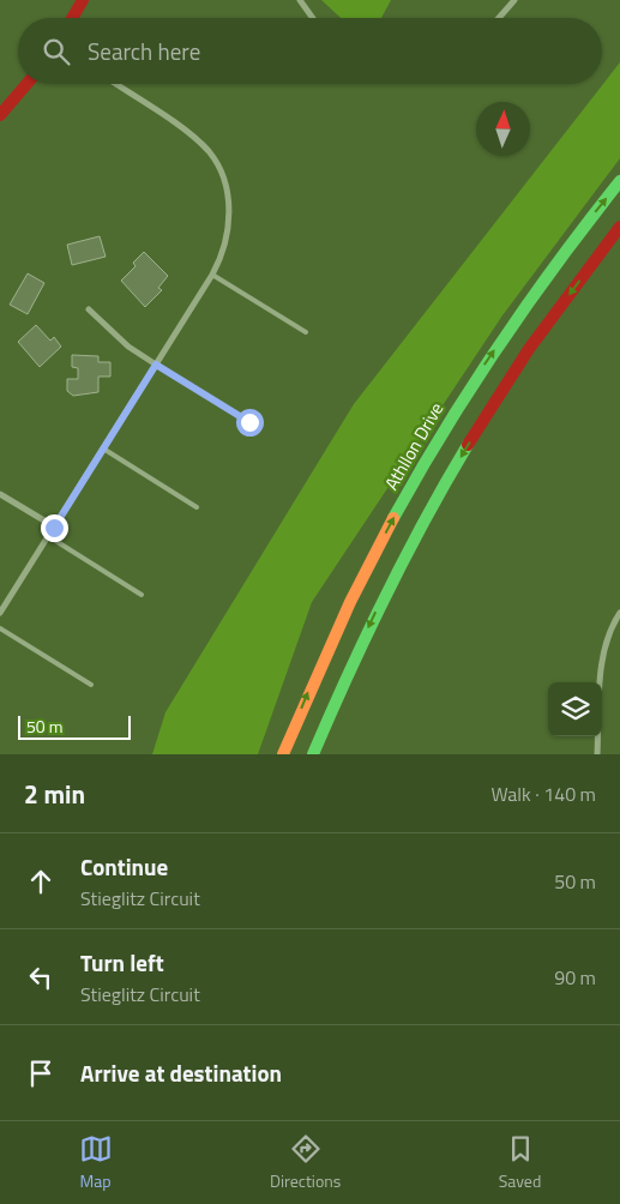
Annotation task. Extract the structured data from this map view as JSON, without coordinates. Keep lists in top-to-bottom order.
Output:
{
  "streets": {
    "main road": ["Athllon Drive"]
  },
  "scale_bar": "50 m",
  "north": "top",
  "page": {
    "search": "Search here",
    "scale": "50 m",
    "heading": ["2 min", "Walk · 140 m"],
    "list": [
      ["Continue", "Stieglitz Circuit", "50 m"],
      ["Turn left", "Stieglitz Circuit", "90 m"],
      "Arrive at destination"
    ],
    "nav": ["Map", "Directions", "Saved"]
  }
}
